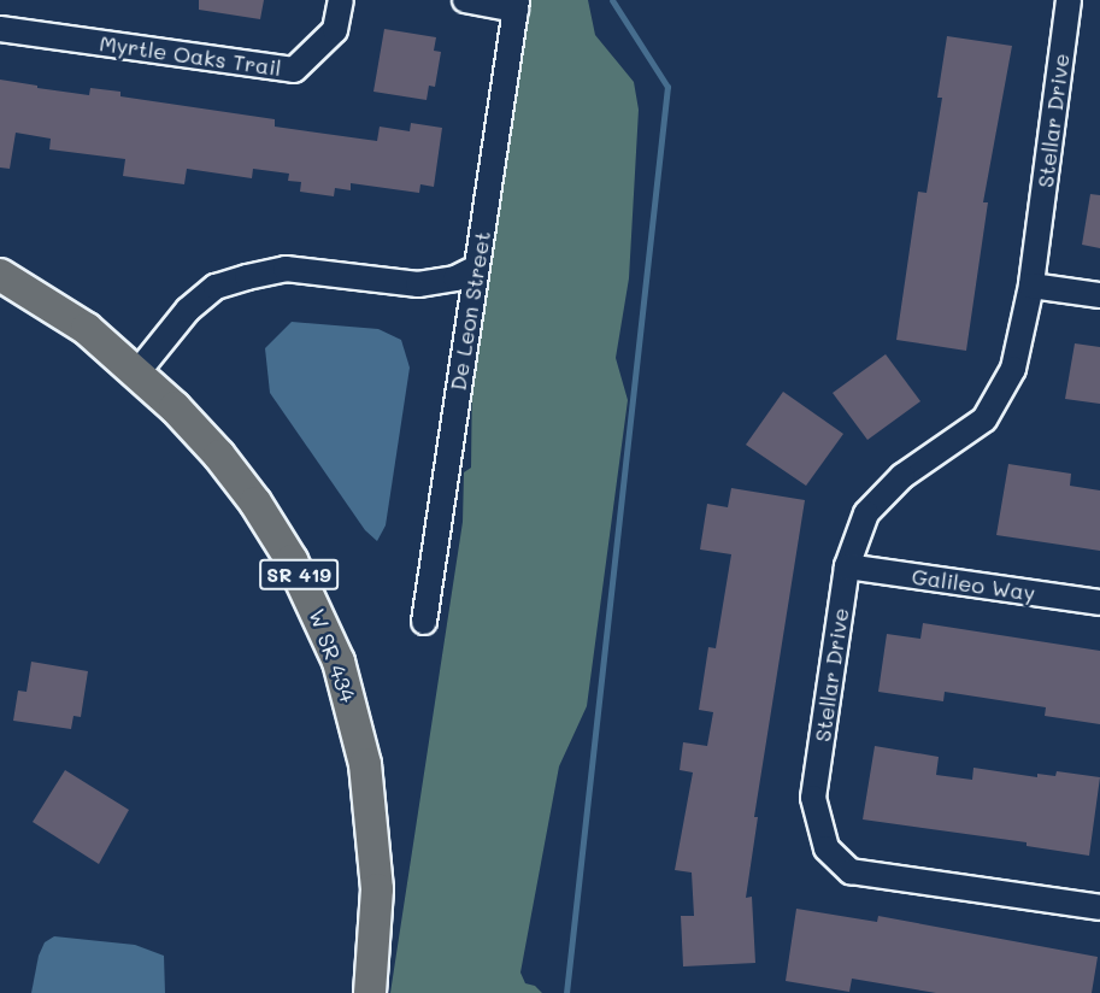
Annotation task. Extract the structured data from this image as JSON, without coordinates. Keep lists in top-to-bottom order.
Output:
{
  "streets": {
    "main road": ["SR 419", "W SR 434"],
    "street": [
      "Myrtle Oaks Trail",
      "Stellar Drive",
      "De Leon Street",
      "Galileo Way"
    ]
  },
  "crossings": [
    ["Stellar Drive", "Galileo Way"]
  ]
}
